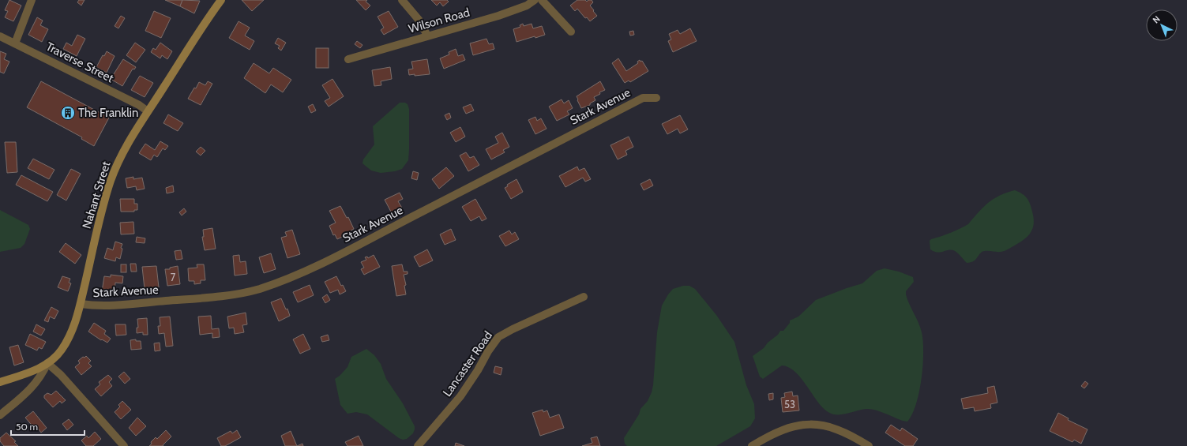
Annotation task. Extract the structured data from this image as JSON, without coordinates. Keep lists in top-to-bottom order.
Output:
{
  "streets": {
    "main road": ["Nahant Street"],
    "street": [
      "Wilson Road",
      "Traverse Street",
      "Stark Avenue",
      "Lancaster Road"
    ]
  },
  "crossings": [
    ["Traverse Street", "Nahant Street"],
    ["Stark Avenue", "Nahant Street"]
  ],
  "places": {
    "building": ["The Franklin"]
  },
  "house_numbers": ["7", "53"],
  "scale_bar": "50 m",
  "north": "top left"
}
